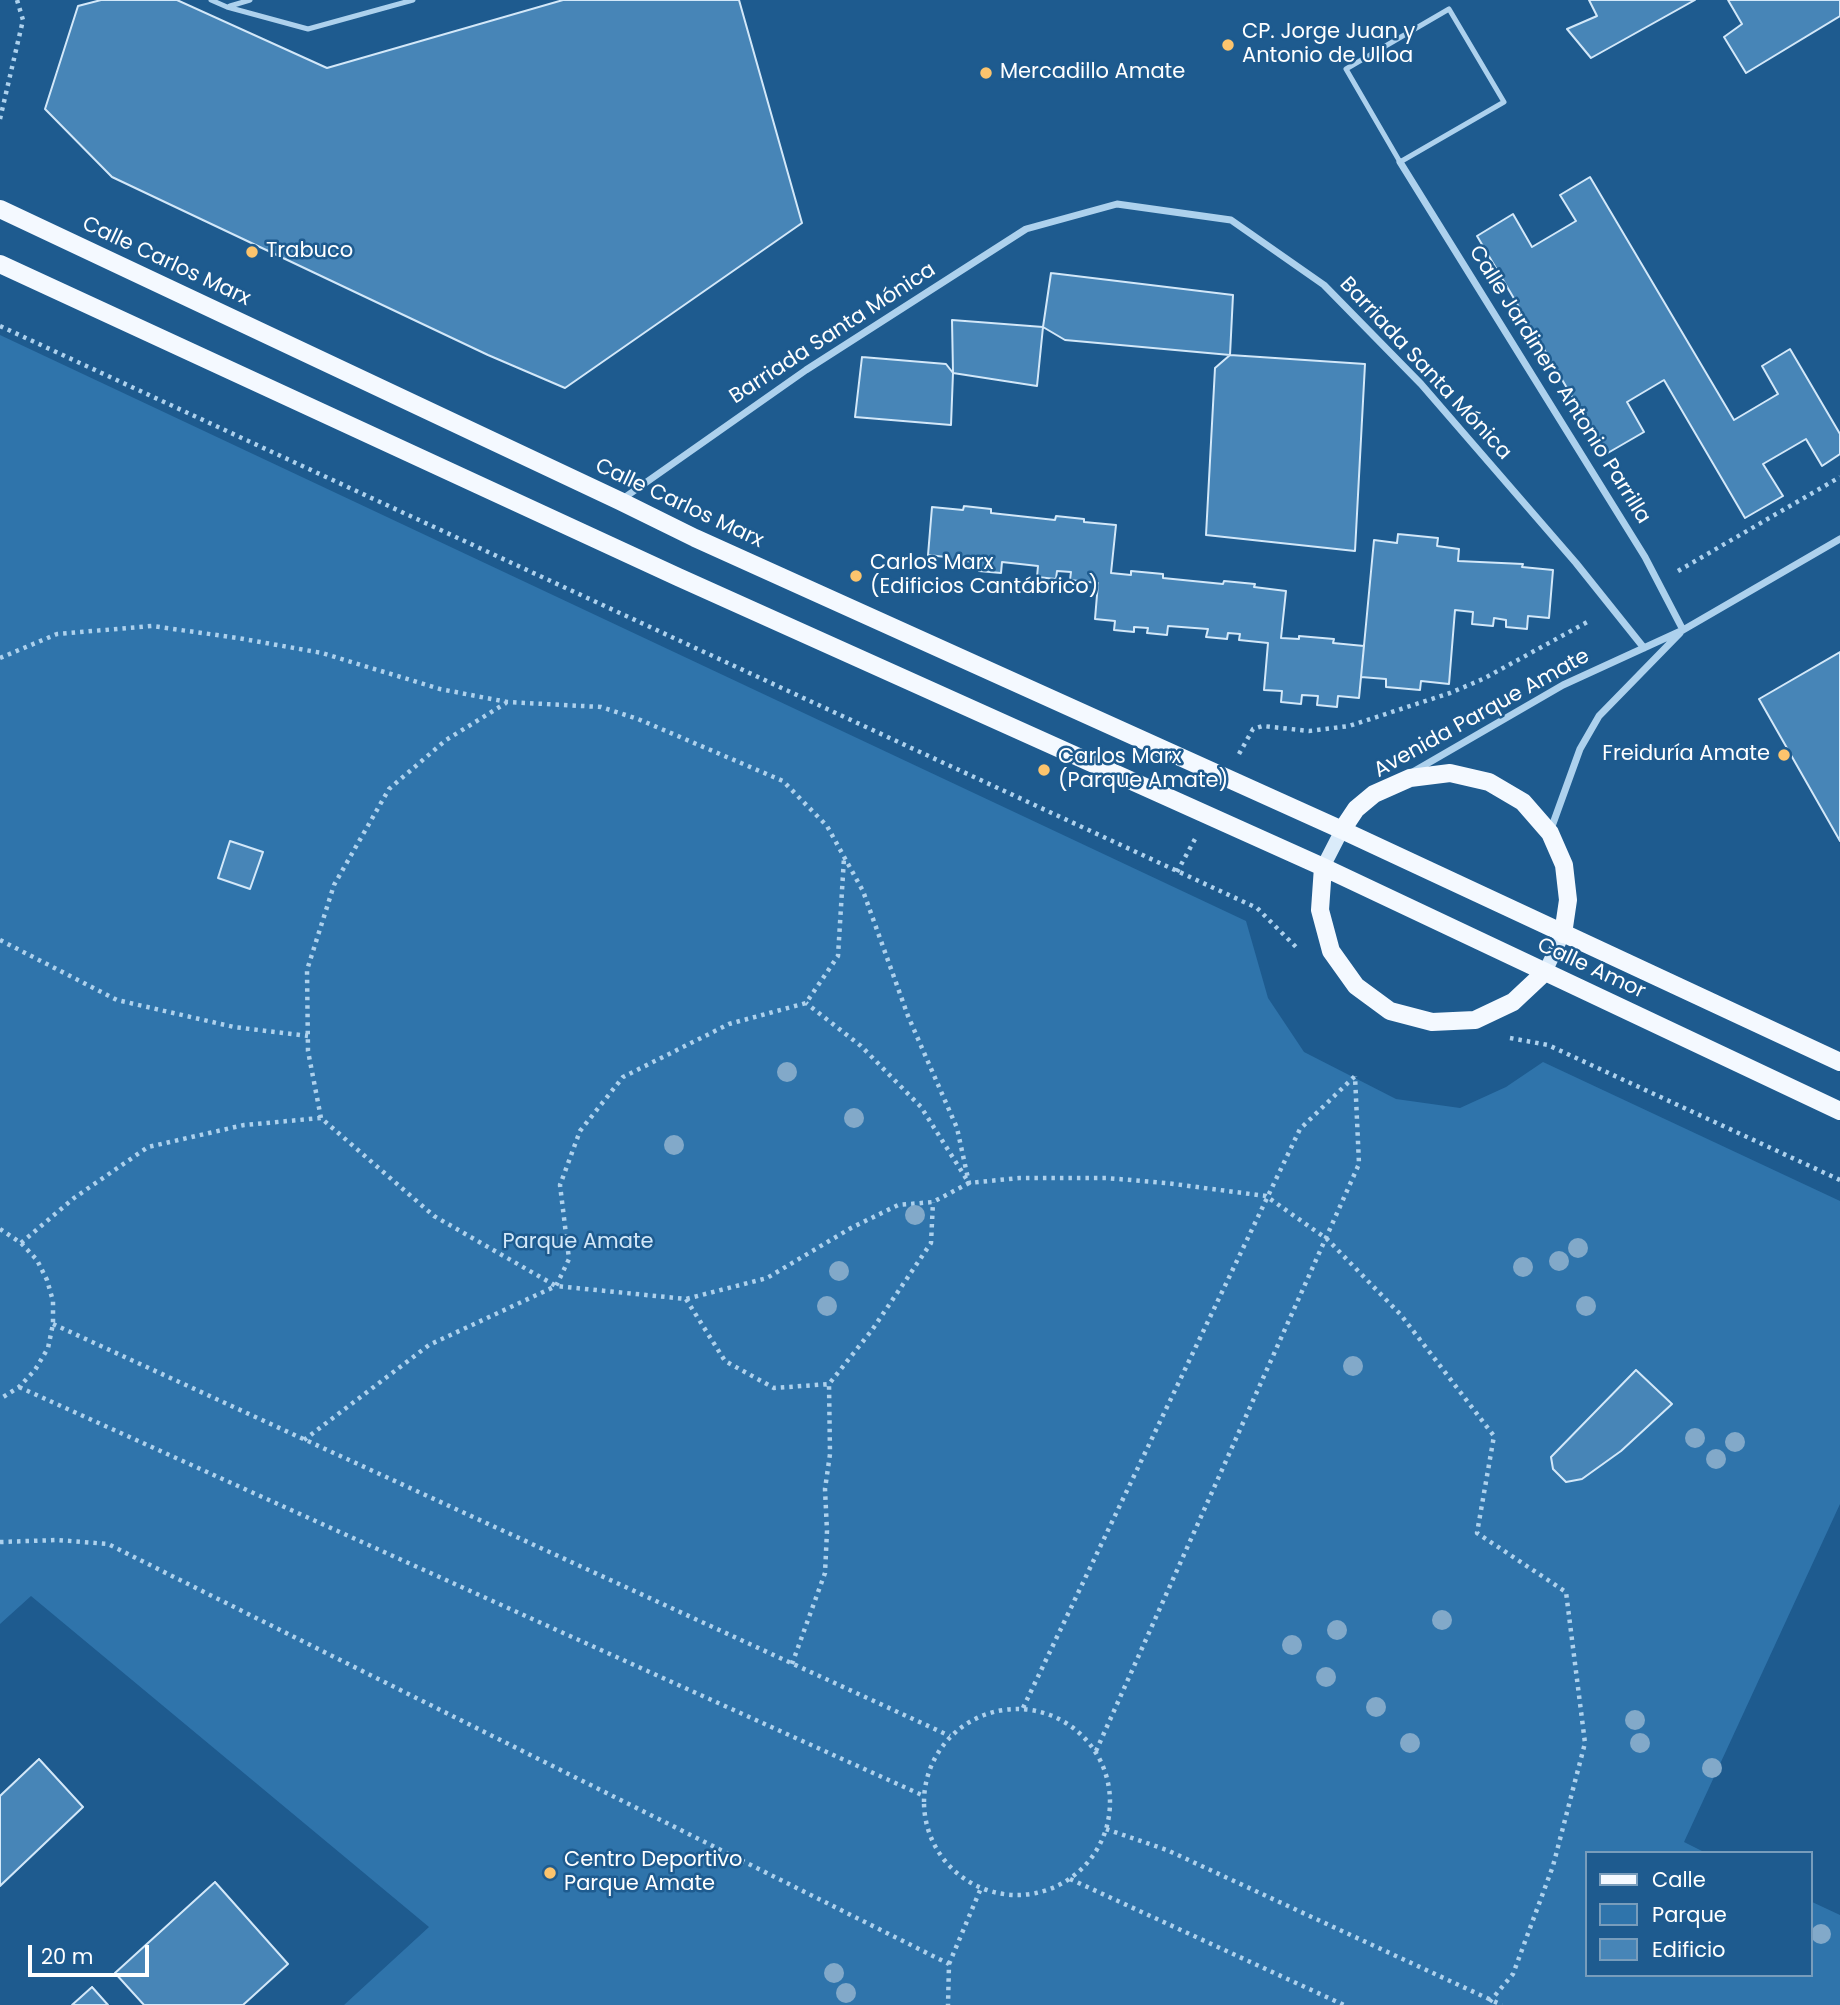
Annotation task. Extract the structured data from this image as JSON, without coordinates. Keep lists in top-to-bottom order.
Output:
{
  "streets": {
    "main road": ["Calle Carlos Marx", "Calle Amor"],
    "street": ["Barriada Santa Mónica", "Calle Jardinero Antonio Parrilla", "Avenida Parque Amate"]
  },
  "crossings": [
    ["Calle Carlos Marx", "Barriada Santa Mónica"],
    ["Calle Carlos Marx", "Calle Amor"],
    ["Barriada Santa Mónica", "Avenida Parque Amate"],
    ["Calle Jardinero Antonio Parrilla", "Avenida Parque Amate"]
  ],
  "parks": ["Parque Amate"],
  "places": [
    "CP. Jorge Juan y Antonio de Ulloa",
    "Mercadillo Amate",
    "Trabuco",
    "Carlos Marx (Edificios Cantábrico)",
    "Freiduría Amate",
    "Carlos Marx (Parque Amate)",
    "Centro Deportivo Parque Amate"
  ],
  "legend": ["Calle", "Parque", "Edificio"],
  "scale_bar": "20 m"
}
